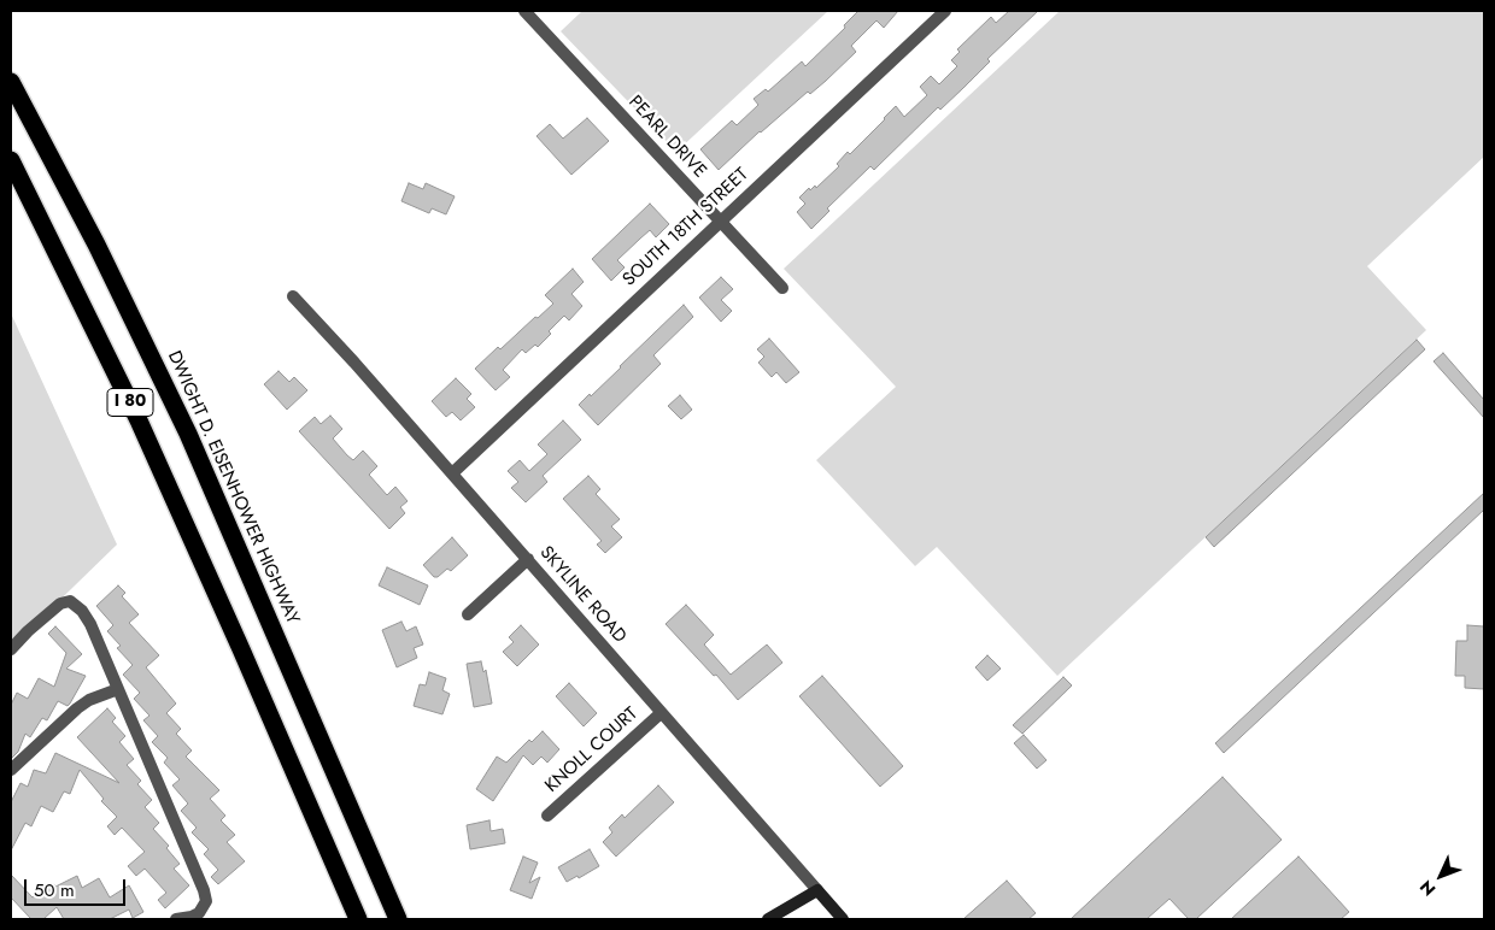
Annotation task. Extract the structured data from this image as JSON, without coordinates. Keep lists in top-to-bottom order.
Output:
{
  "streets": {
    "highway": ["I 80", "DWIGHT D. EISENHOWER HIGHWAY"],
    "main road": ["SKYLINE ROAD"],
    "street": ["PEARL DRIVE", "SOUTH 18TH STREET", "KNOLL COURT"]
  },
  "crossings": [
    ["PEARL DRIVE", "SOUTH 18TH STREET"],
    ["SOUTH 18TH STREET", "SKYLINE ROAD"],
    ["SKYLINE ROAD", "KNOLL COURT"]
  ],
  "scale_bar": "50 m",
  "north": "bottom left"
}
